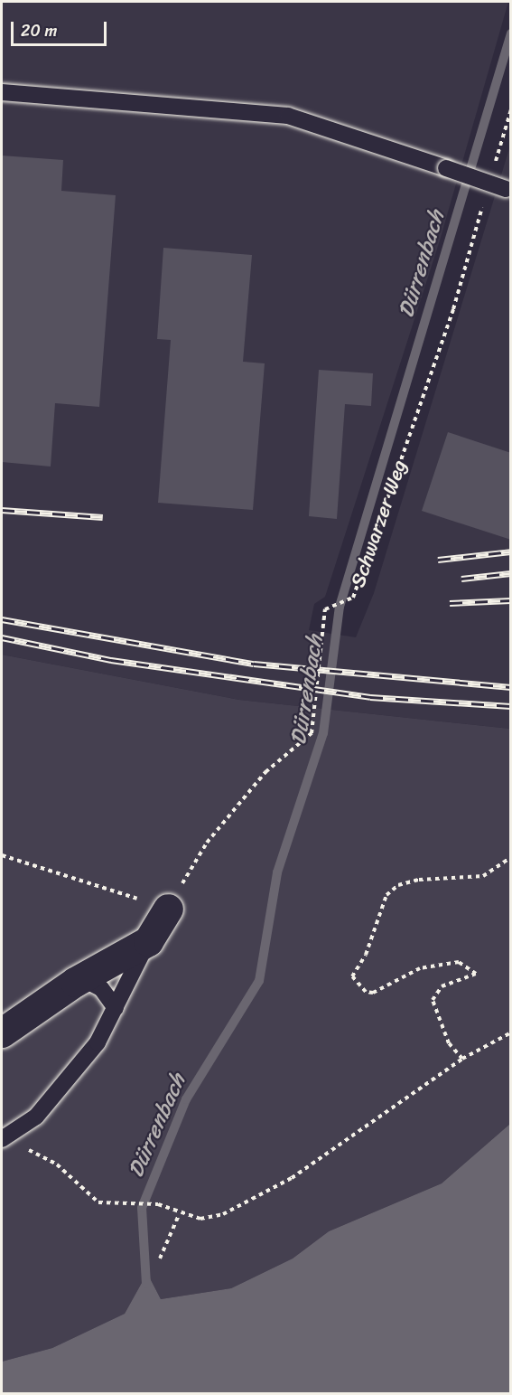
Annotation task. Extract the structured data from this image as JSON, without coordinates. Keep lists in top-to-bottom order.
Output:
{
  "streets": {
    "path": ["Schwarzer Weg"]
  },
  "water": ["Dürrenbach"],
  "scale_bar": "20 m"
}
